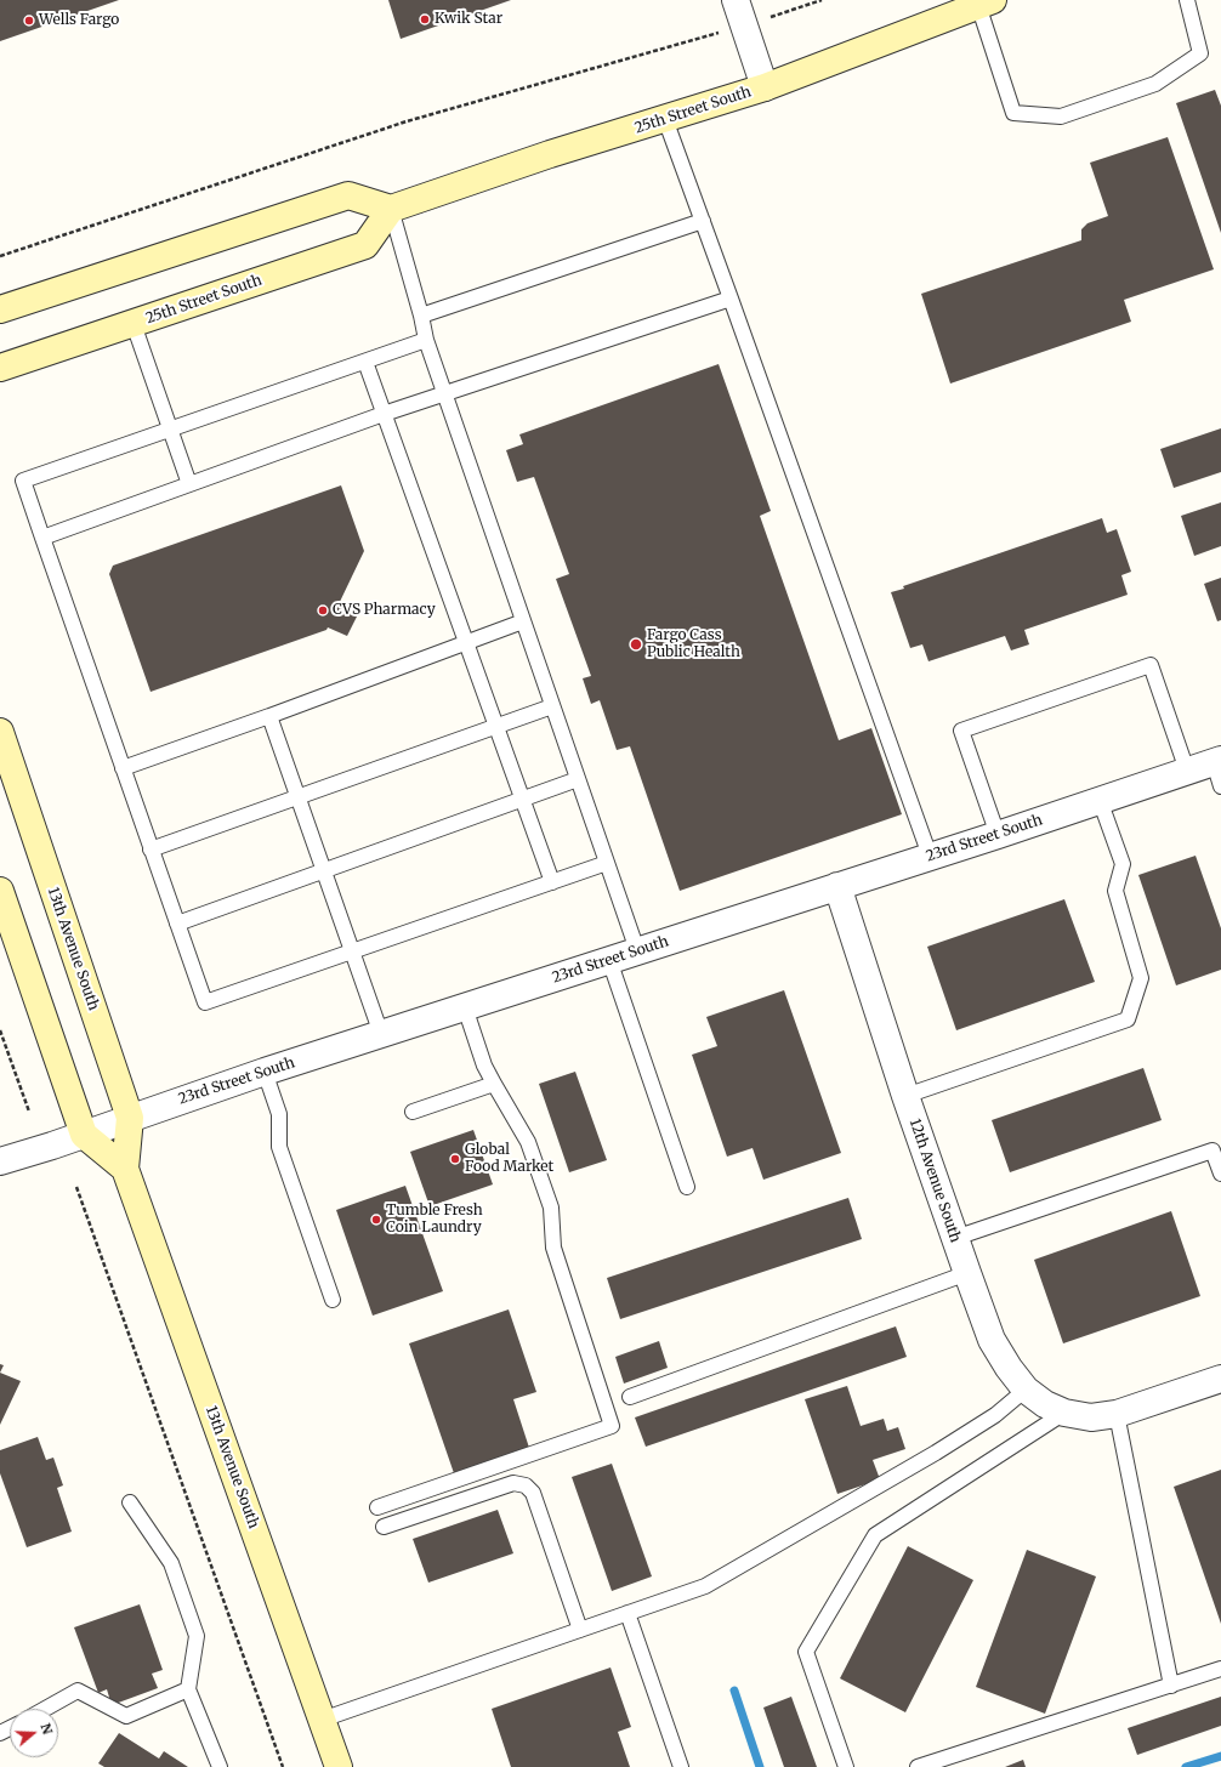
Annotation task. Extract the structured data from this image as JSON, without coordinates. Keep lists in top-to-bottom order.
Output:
{
  "streets": {
    "main road": ["25th Street South", "13th Avenue South"],
    "street": ["23rd Street South", "12th Avenue South"]
  },
  "crossings": [
    ["23rd Street South", "13th Avenue South"],
    ["23rd Street South", "12th Avenue South"]
  ],
  "places": [
    "Kwik Star",
    "Wells Fargo",
    "CVS Pharmacy",
    "Fargo Cass Public Health",
    "Global Food Market",
    "Tumble Fresh Coin Laundry"
  ],
  "north": "right"
}
